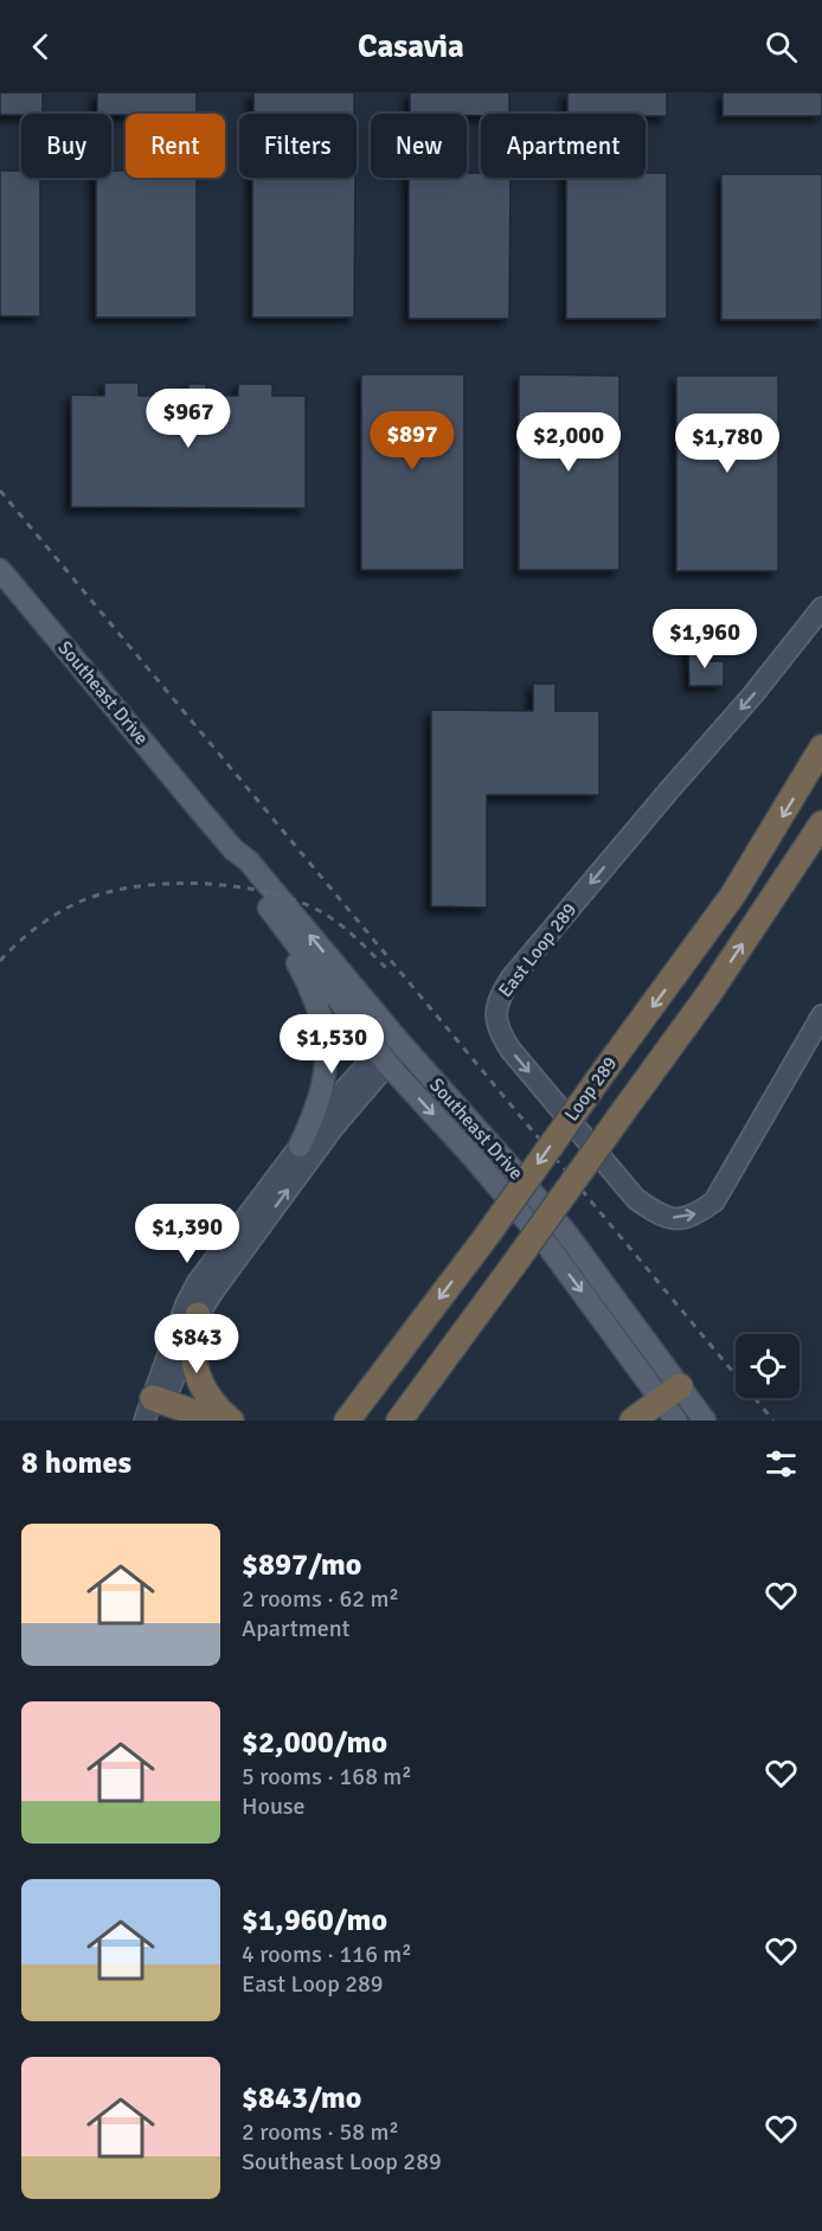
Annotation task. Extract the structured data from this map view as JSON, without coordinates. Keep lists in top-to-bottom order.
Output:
{
  "streets": {
    "highway": ["Loop 289"],
    "main road": ["Southeast Drive", "East Loop 289"]
  },
  "page": {
    "header": "Casavia",
    "chip": [
      "Buy",
      "Rent",
      "Filters",
      "New",
      "Apartment"
    ],
    "price": [
      "$967",
      "$897",
      "$2,000",
      "$1,780",
      "$1,960",
      "$1,530",
      "$1,390",
      "$843"
    ],
    "heading": "8 homes",
    "list": [
      {
        "name": "$897/mo",
        "note": "2 rooms · 62 m² · Apartment"
      },
      {
        "name": "$2,000/mo",
        "note": "5 rooms · 168 m² · House"
      },
      {
        "name": "$1,960/mo",
        "note": "4 rooms · 116 m² · East Loop 289"
      },
      {
        "name": "$843/mo",
        "note": "2 rooms · 58 m² · Southeast Loop 289"
      }
    ]
  }
}
